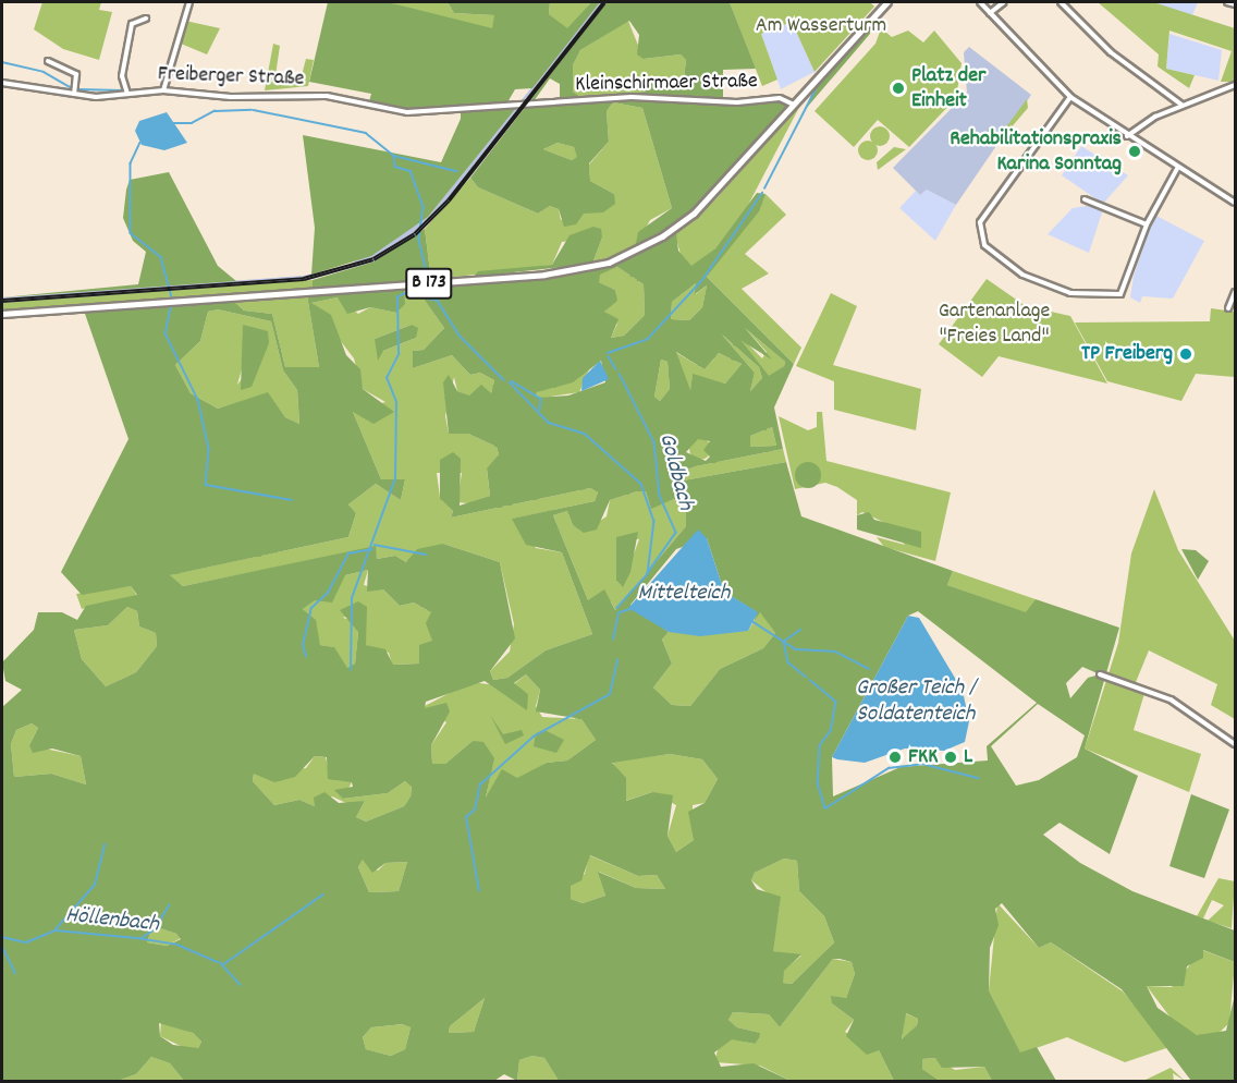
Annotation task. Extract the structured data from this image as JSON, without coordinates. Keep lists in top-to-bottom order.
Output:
{
  "streets": {
    "main road": ["B 173"],
    "street": ["Freiberger Straße", "Kleinschirmaer Straße"]
  },
  "crossings": [
    ["Freiberger Straße", "Kleinschirmaer Straße"],
    ["Kleinschirmaer Straße", "B 173"]
  ],
  "water": [
    "Goldbach",
    "Mittelteich",
    "Großer Teich / Soldatenteich",
    "Höllenbach"
  ],
  "parks": ["Am Wasserturm", "Gartenanlage \"Freies Land\""],
  "places": [
    "Platz der Einheit",
    "Rehabilitationspraxis Karina Sonntag",
    "TP Freiberg",
    "FKK",
    "L"
  ]
}
